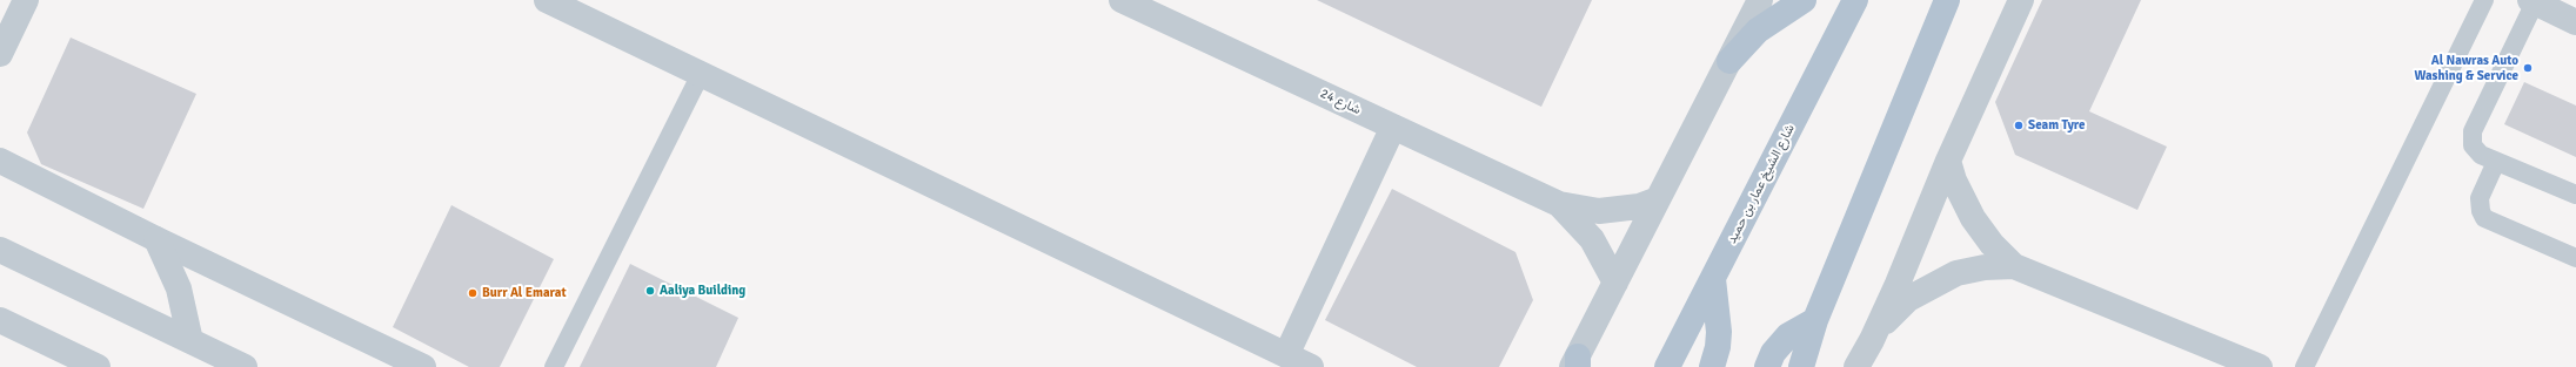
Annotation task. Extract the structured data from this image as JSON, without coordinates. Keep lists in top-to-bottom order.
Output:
{
  "streets": {
    "main road": ["شارع الشيخ عمار بن حميد"],
    "street": ["شارع 24"]
  },
  "places": [
    "Al Nawras Auto Washing & Service",
    "Seam Tyre",
    "Aaliya Building",
    "Burr Al Emarat"
  ]
}
